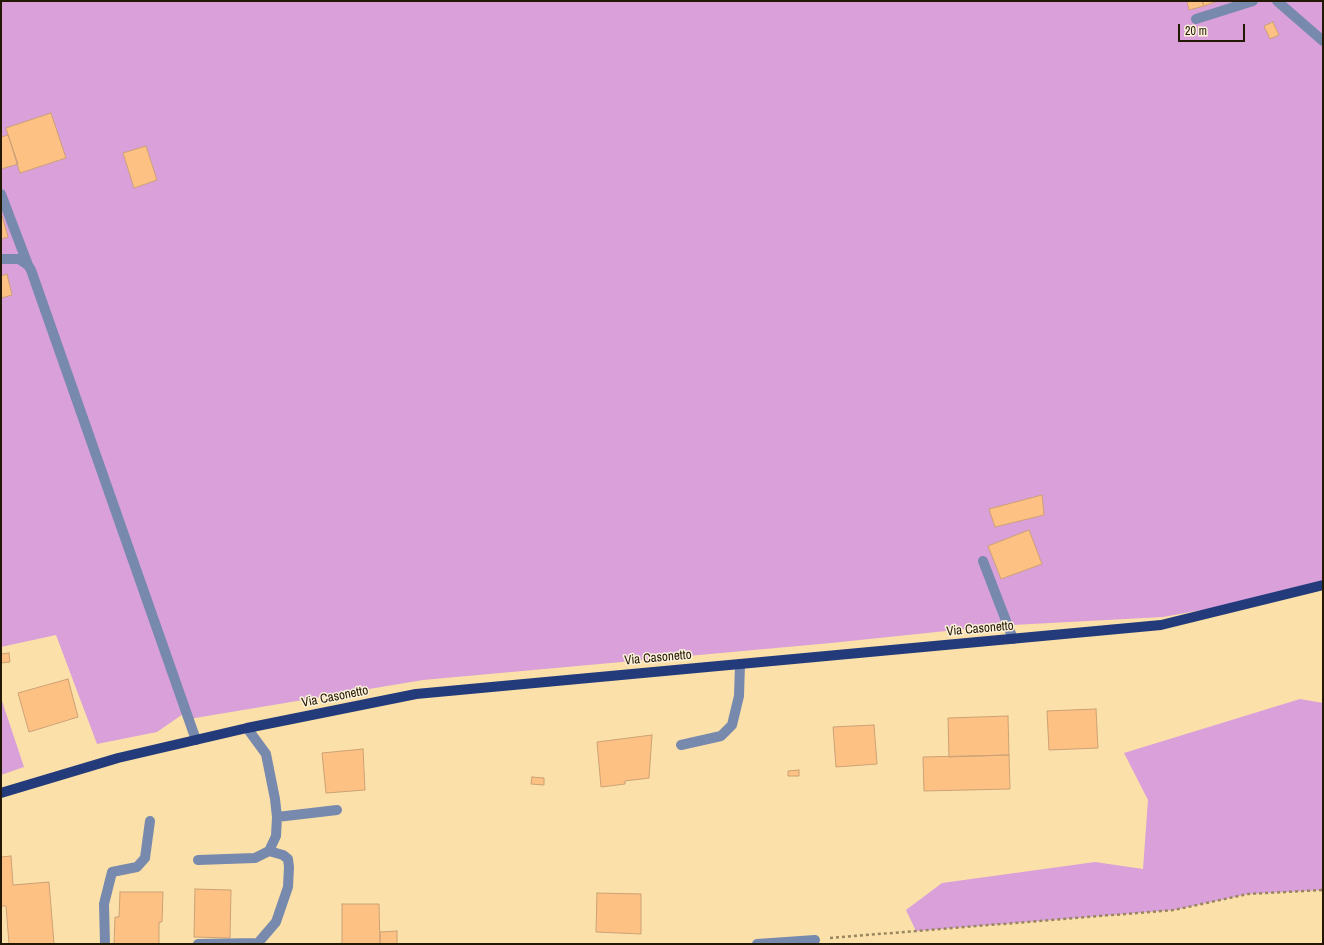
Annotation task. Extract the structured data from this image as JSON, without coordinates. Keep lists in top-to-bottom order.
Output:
{
  "streets": {
    "main road": ["Via Casonetto"]
  },
  "scale_bar": "20 m"
}
